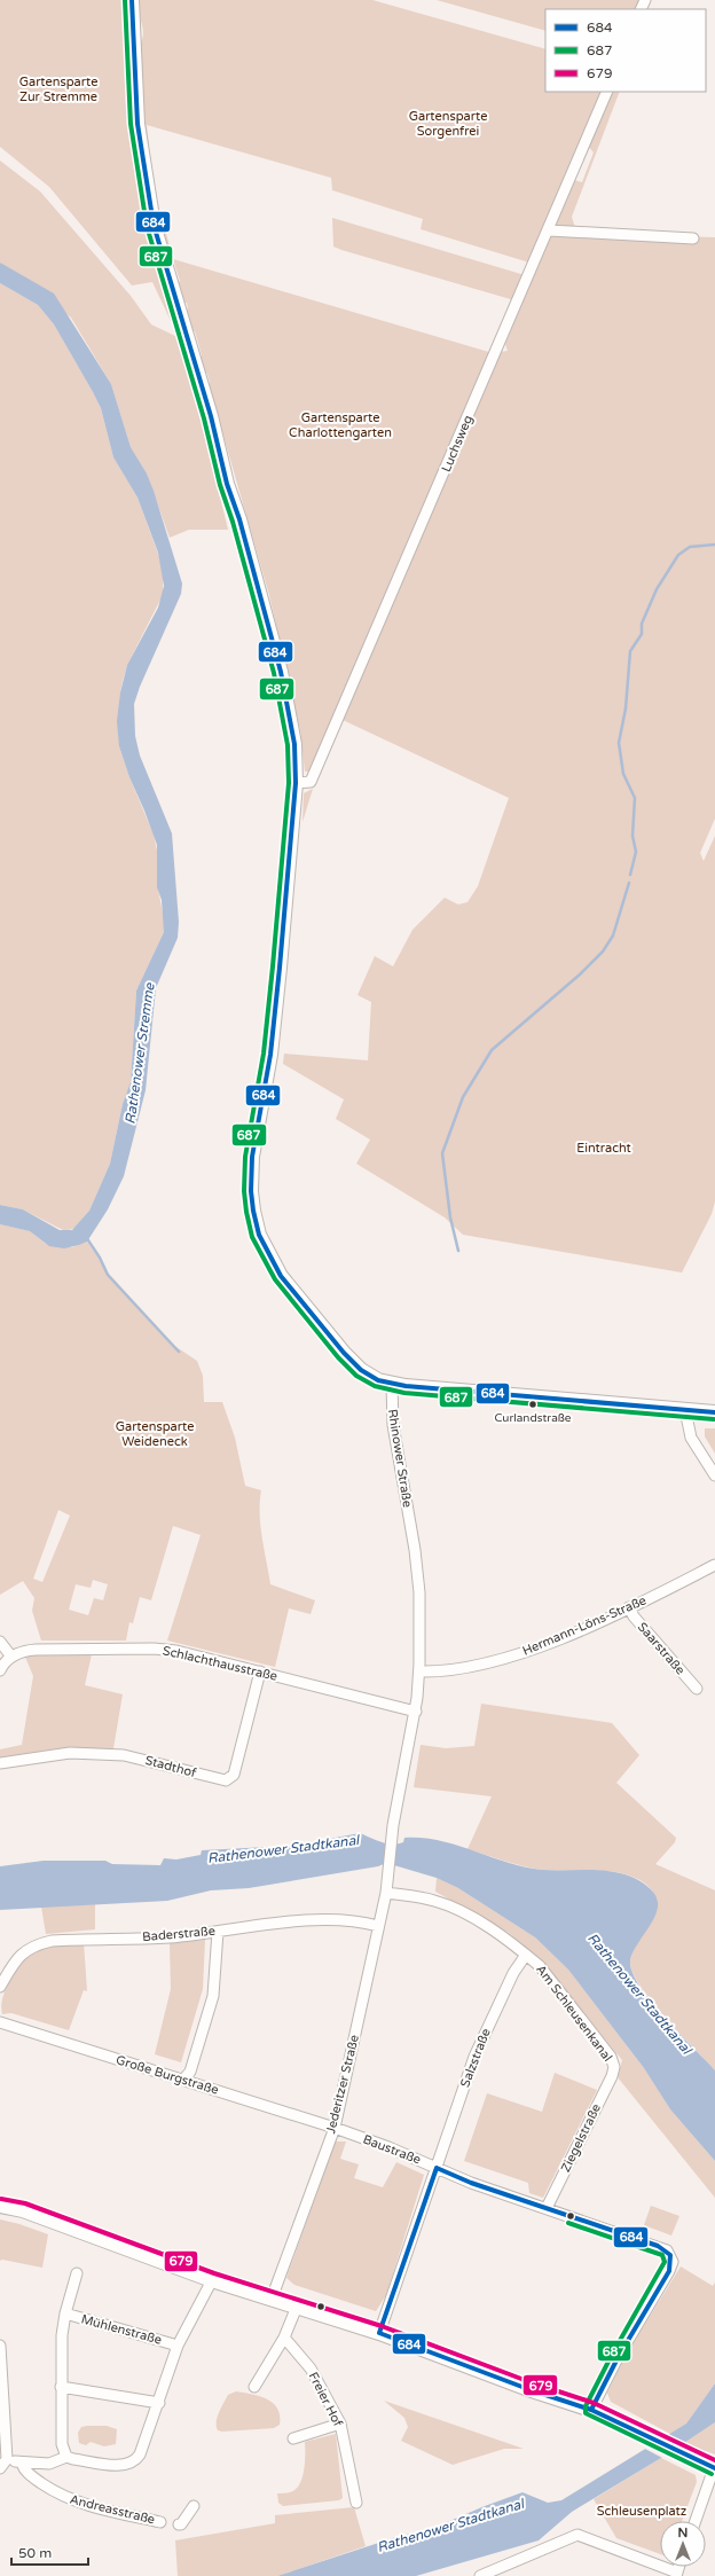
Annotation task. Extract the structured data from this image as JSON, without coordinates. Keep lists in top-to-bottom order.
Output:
{
  "streets": {
    "street": [
      "Luchsweg",
      "Rhinower Straße",
      "Hermann-Löns-Straße",
      "Saarstraße",
      "Schlachthausstraße",
      "Stadthof",
      "Baderstraße",
      "Am Schleusenkanal",
      "Salzstraße",
      "Große Burgstraße",
      "Jederitzer Straße",
      "Ziegelstraße",
      "Baustraße",
      "Mühlenstraße",
      "Freier Hof",
      "Andreasstraße"
    ]
  },
  "crossings": [
    ["Rhinower Straße", "Hermann-Löns-Straße"],
    ["Rhinower Straße", "Schlachthausstraße"],
    ["Rhinower Straße", "Jederitzer Straße"],
    ["Hermann-Löns-Straße", "Saarstraße"],
    ["Schlachthausstraße", "Stadthof"],
    ["Baderstraße", "Jederitzer Straße"],
    ["Am Schleusenkanal", "Salzstraße"],
    ["Am Schleusenkanal", "Jederitzer Straße"],
    ["Am Schleusenkanal", "Ziegelstraße"],
    ["Salzstraße", "Baustraße"],
    ["Große Burgstraße", "Jederitzer Straße"],
    ["Große Burgstraße", "Baustraße"],
    ["Jederitzer Straße", "Baustraße"],
    ["Ziegelstraße", "Baustraße"],
    ["Mühlenstraße", "Andreasstraße"]
  ],
  "water": ["Rathenower Stremme", "Rathenower Stadtkanal"],
  "parks": [
    "Gartensparte Zur Stremme",
    "Gartensparte Sorgenfrei",
    "Gartensparte Charlottengarten",
    "Eintracht",
    "Gartensparte Weideneck",
    "Schleusenplatz"
  ],
  "places": ["Curlandstraße"],
  "lines": ["transit line 684", "transit line 687", "transit line 679"],
  "legend": ["684", "687", "679"],
  "scale_bar": "50 m",
  "north": "top"
}
